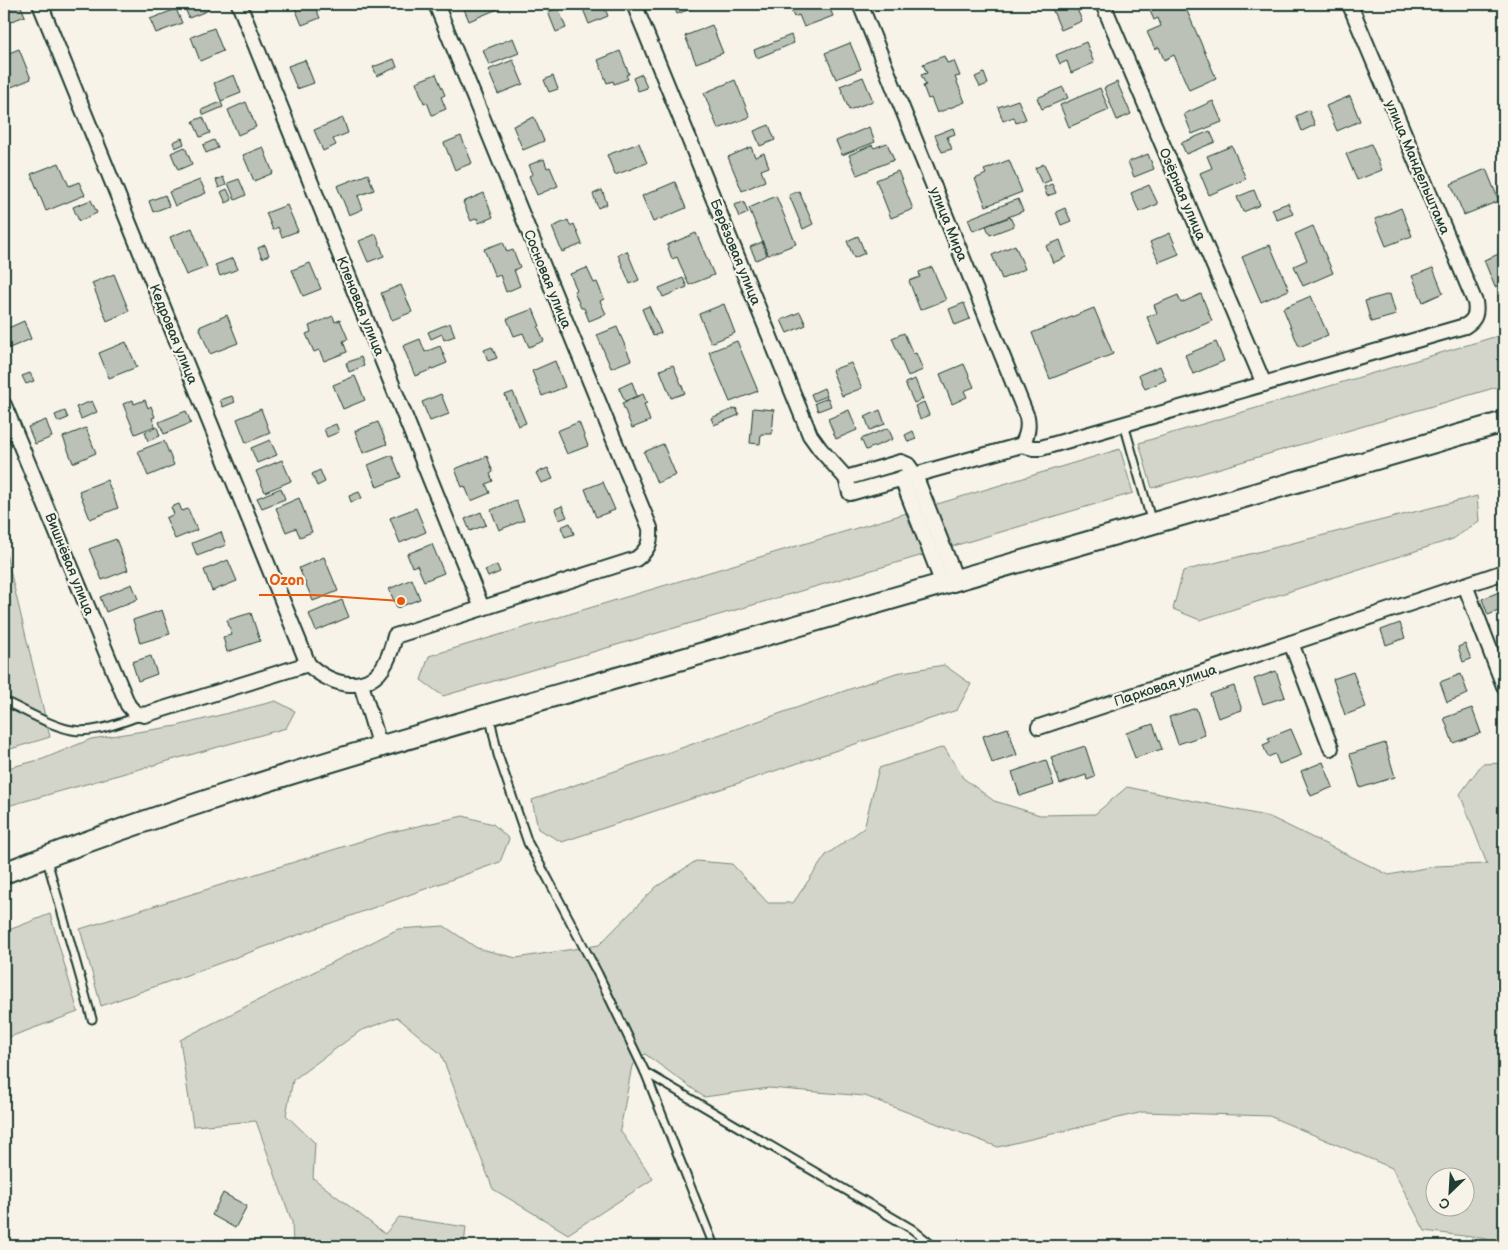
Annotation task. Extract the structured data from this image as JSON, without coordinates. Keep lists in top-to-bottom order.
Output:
{
  "streets": {
    "street": [
      "улица Мандельштама",
      "Озёрная улица",
      "улица Мира",
      "Берёзовая улица",
      "Сосновая улица",
      "Кленовая улица",
      "Кедровая улица",
      "Вишнёвая улица",
      "Парковая улица"
    ]
  },
  "crossings": [
    ["улица Мандельштама", "Озёрная улица"],
    ["Сосновая улица", "Кленовая улица"]
  ],
  "places": ["Ozon"],
  "north": "bottom left"
}
